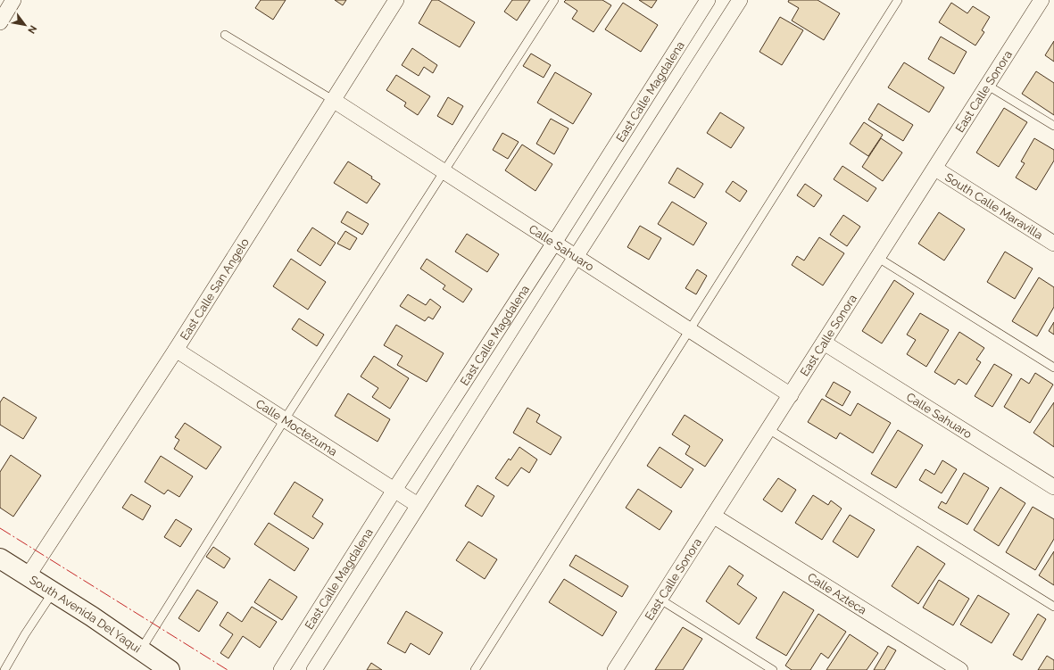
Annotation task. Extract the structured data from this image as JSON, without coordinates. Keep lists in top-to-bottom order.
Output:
{
  "streets": {
    "street": [
      "East Calle Magdalena",
      "East Calle Sonora",
      "South Calle Maravilla",
      "Calle Sahuaro",
      "East Calle San Angelo",
      "Calle Moctezuma",
      "Calle Azteca",
      "South Avenida Del Yaqui"
    ]
  },
  "crossings": [
    ["East Calle Magdalena", "Calle Sahuaro"],
    ["East Calle Magdalena", "Calle Moctezuma"],
    ["East Calle Sonora", "South Calle Maravilla"],
    ["East Calle Sonora", "Calle Sahuaro"],
    ["East Calle Sonora", "Calle Azteca"],
    ["Calle Sahuaro", "East Calle San Angelo"],
    ["East Calle San Angelo", "Calle Moctezuma"],
    ["East Calle San Angelo", "South Avenida Del Yaqui"]
  ],
  "north": "bottom right"
}
